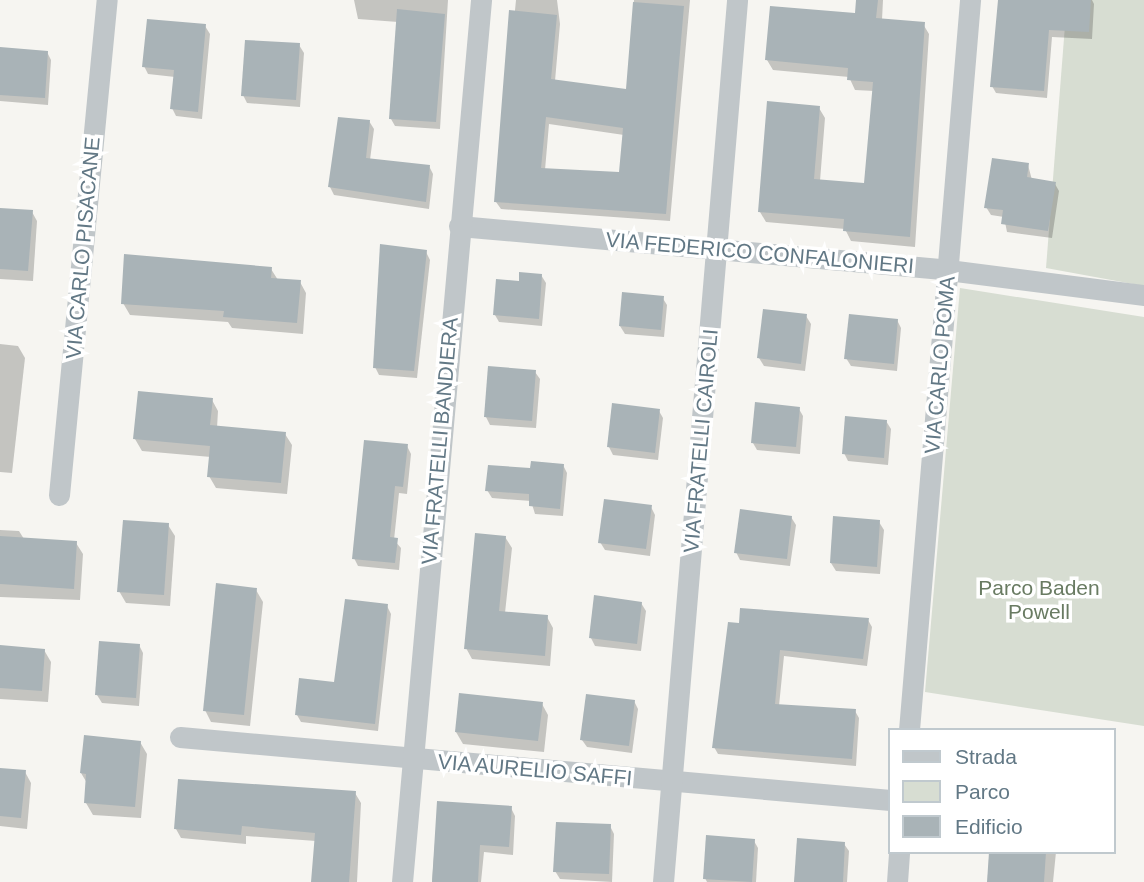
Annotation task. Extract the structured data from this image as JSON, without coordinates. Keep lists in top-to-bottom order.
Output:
{
  "streets": {
    "street": [
      "VIA CARLO PISACANE",
      "VIA FEDERICO CONFALONIERI",
      "VIA CARLO POMA",
      "VIA FRATELLI BANDIERA",
      "VIA FRATELLI CAIROLI",
      "VIA AURELIO SAFFI"
    ]
  },
  "crossings": [
    ["VIA FEDERICO CONFALONIERI", "VIA CARLO POMA"],
    ["VIA FEDERICO CONFALONIERI", "VIA FRATELLI BANDIERA"],
    ["VIA FEDERICO CONFALONIERI", "VIA FRATELLI CAIROLI"],
    ["VIA FRATELLI BANDIERA", "VIA AURELIO SAFFI"],
    ["VIA FRATELLI CAIROLI", "VIA AURELIO SAFFI"]
  ],
  "parks": ["Parco Baden Powell"],
  "legend": ["Strada", "Parco", "Edificio"]
}
